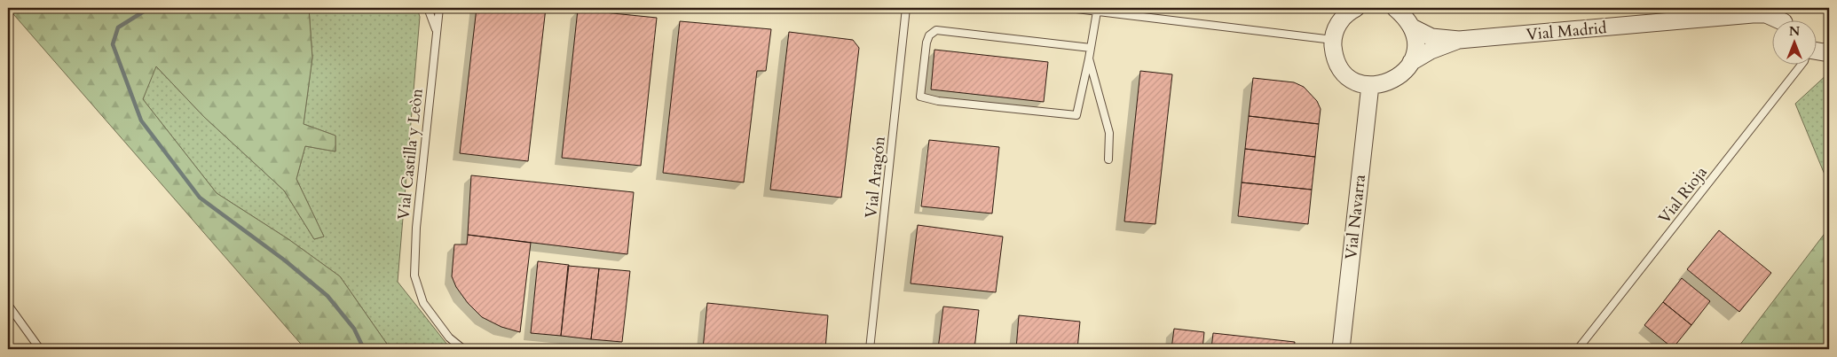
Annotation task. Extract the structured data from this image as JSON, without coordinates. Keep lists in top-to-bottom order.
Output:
{
  "streets": {
    "street": ["Vial Madrid", "Vial Navarra"],
    "lane": ["Vial Castilla y Leòn", "Vial Aragón", "Vial Rioja"]
  },
  "north": "top"
}
